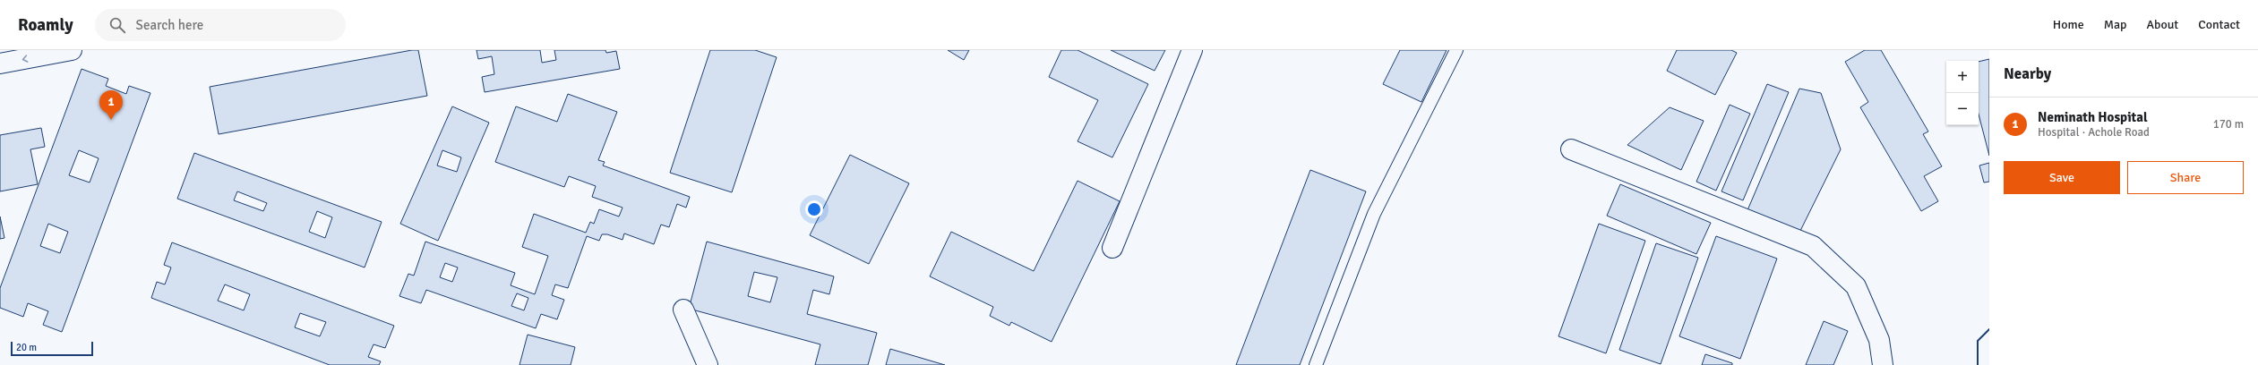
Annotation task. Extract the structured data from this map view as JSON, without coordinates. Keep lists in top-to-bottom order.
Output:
{
  "scale_bar": "20 m",
  "page": {
    "header": "Roamly",
    "search": "Search here",
    "nav": [
      "Home",
      "Map",
      "About",
      "Contact"
    ],
    "heading": "Nearby",
    "map_buttons": ["+", "−"],
    "pins": "1",
    "list": [
      {
        "mark": "1",
        "name": "Neminath Hospital",
        "note": "Hospital · Achole Road",
        "value": "170 m"
      }
    ],
    "buttons": ["Save", "Share"],
    "scale": "20 m"
  }
}
